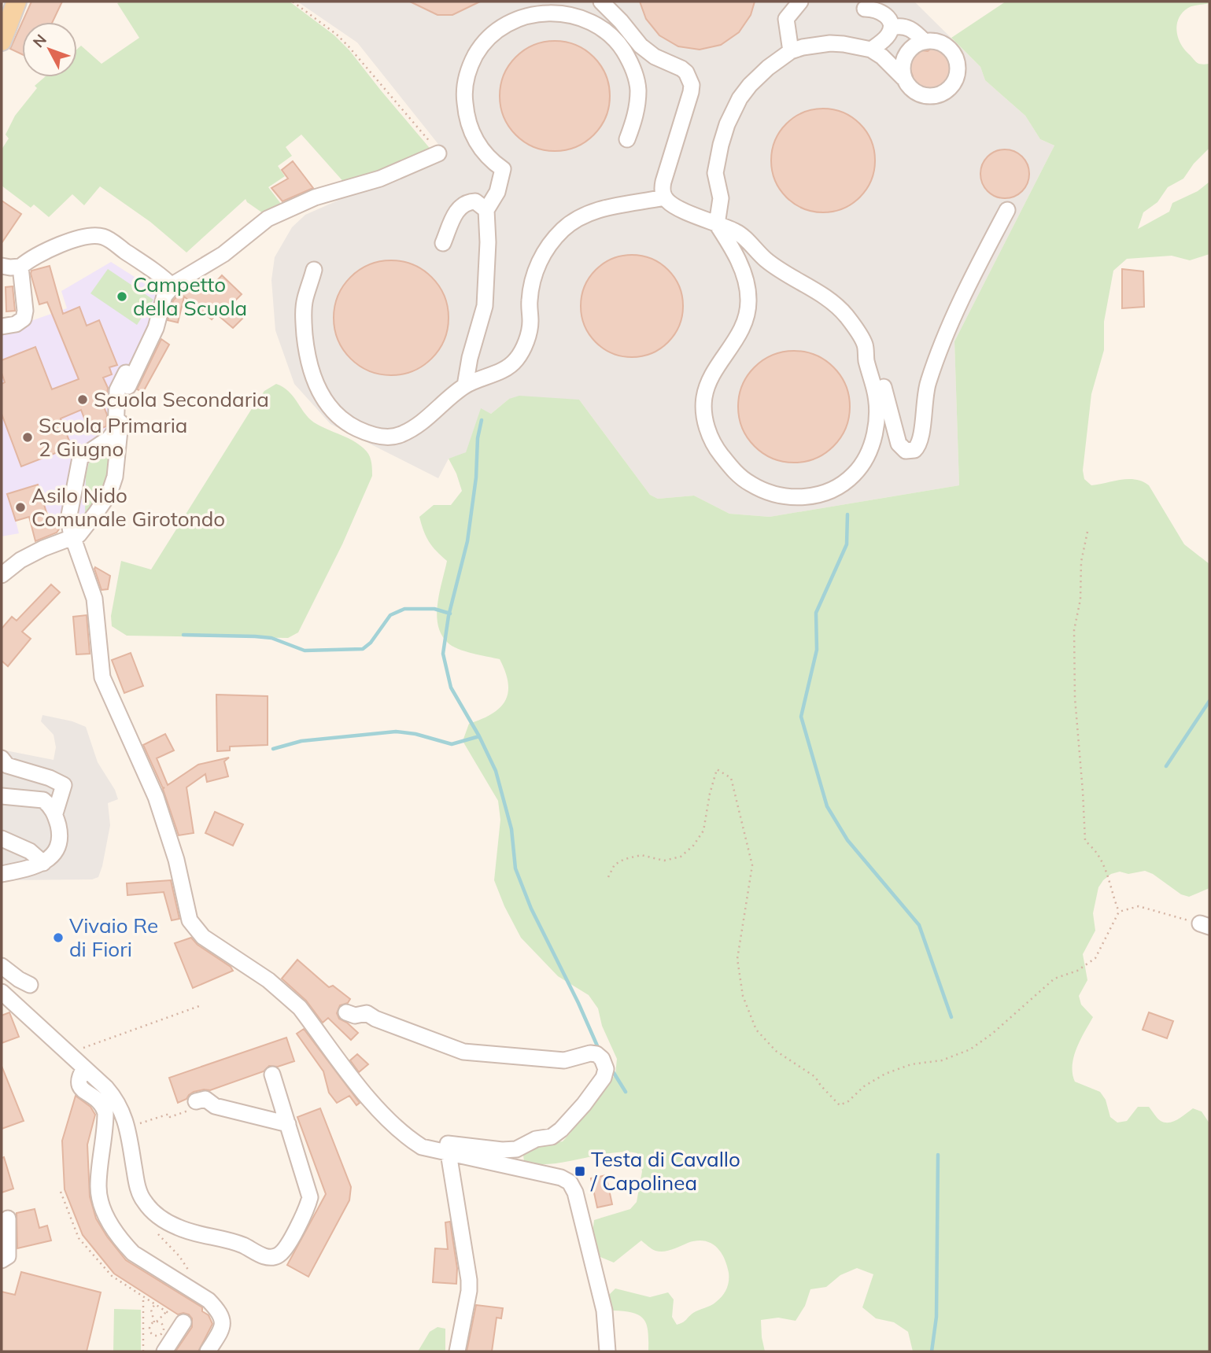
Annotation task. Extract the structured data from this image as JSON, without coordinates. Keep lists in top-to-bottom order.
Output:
{
  "places": {
    "other": [
      "Campetto della Scuola",
      "Scuola Secondaria",
      "Scuola Primaria 2 Giugno",
      "Asilo Nido Comunale Girotondo",
      "Vivaio Re di Fiori"
    ],
    "transit": ["Testa di Cavallo / Capolinea"]
  },
  "north": "top left"
}
